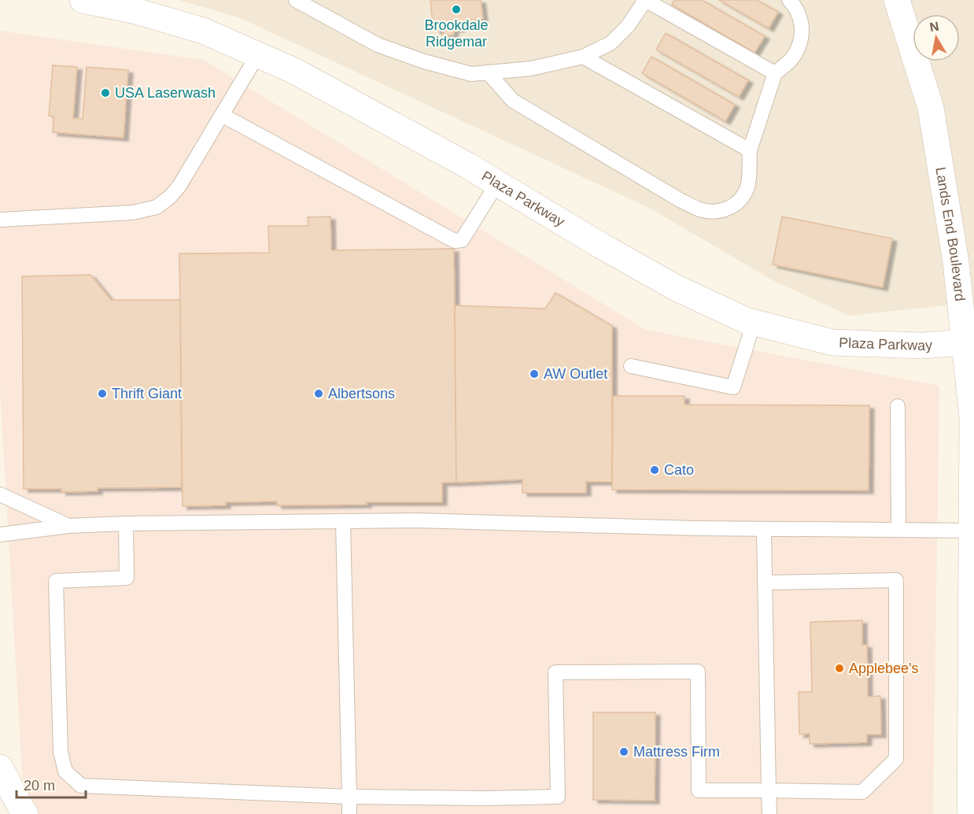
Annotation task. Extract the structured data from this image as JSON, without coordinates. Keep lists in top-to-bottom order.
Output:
{
  "streets": {
    "street": ["Plaza Parkway", "Lands End Boulevard"]
  },
  "crossings": [
    ["Plaza Parkway", "Lands End Boulevard"]
  ],
  "places": [
    "Brookdale Ridgemar",
    "USA Laserwash",
    "AW Outlet",
    "Thrift Giant",
    "Albertsons",
    "Cato",
    "Applebee's",
    "Mattress Firm"
  ],
  "scale_bar": "20 m",
  "north": "top"
}
